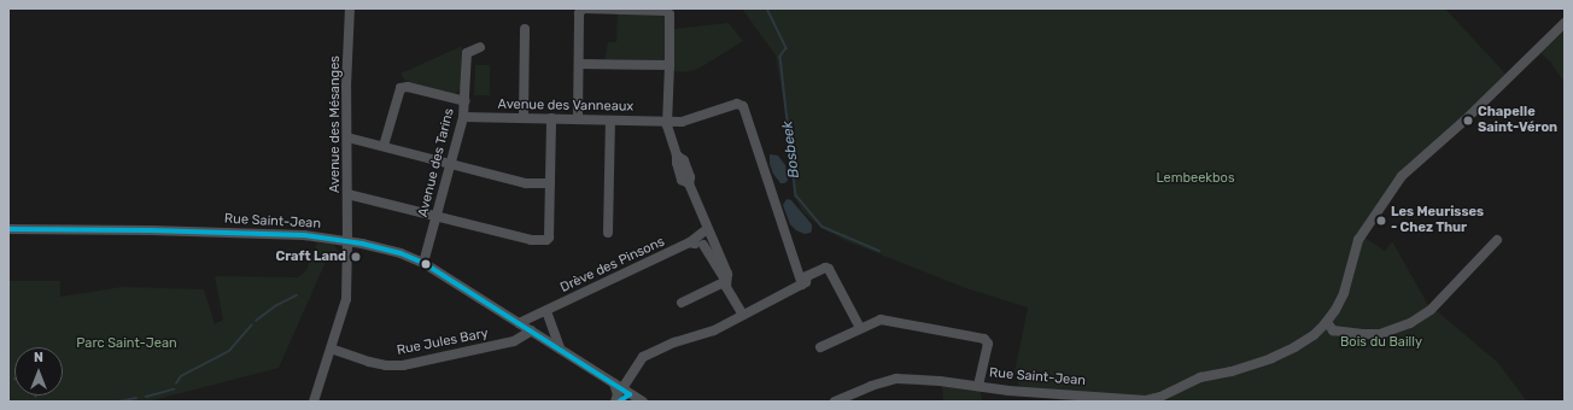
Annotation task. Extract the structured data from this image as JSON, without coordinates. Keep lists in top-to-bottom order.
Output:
{
  "streets": {
    "street": [
      "Avenue des Vanneaux",
      "Avenue des Mésanges",
      "Avenue des Tarins",
      "Rue Saint-Jean",
      "Drève des Pinsons",
      "Rue Jules Bary"
    ]
  },
  "crossings": [
    ["Avenue des Vanneaux", "Avenue des Tarins"],
    ["Avenue des Mésanges", "Rue Saint-Jean"],
    ["Avenue des Mésanges", "Rue Jules Bary"],
    ["Avenue des Tarins", "Rue Saint-Jean"],
    ["Rue Saint-Jean", "Drève des Pinsons"],
    ["Rue Saint-Jean", "Rue Jules Bary"]
  ],
  "water": ["Bosbeek"],
  "parks": ["Lembeekbos", "Bois du Bailly", "Parc Saint-Jean"],
  "places": ["Chapelle Saint-Véron", "Les Meurisses - Chez Thur", "Craft Land"],
  "north": "top"
}
